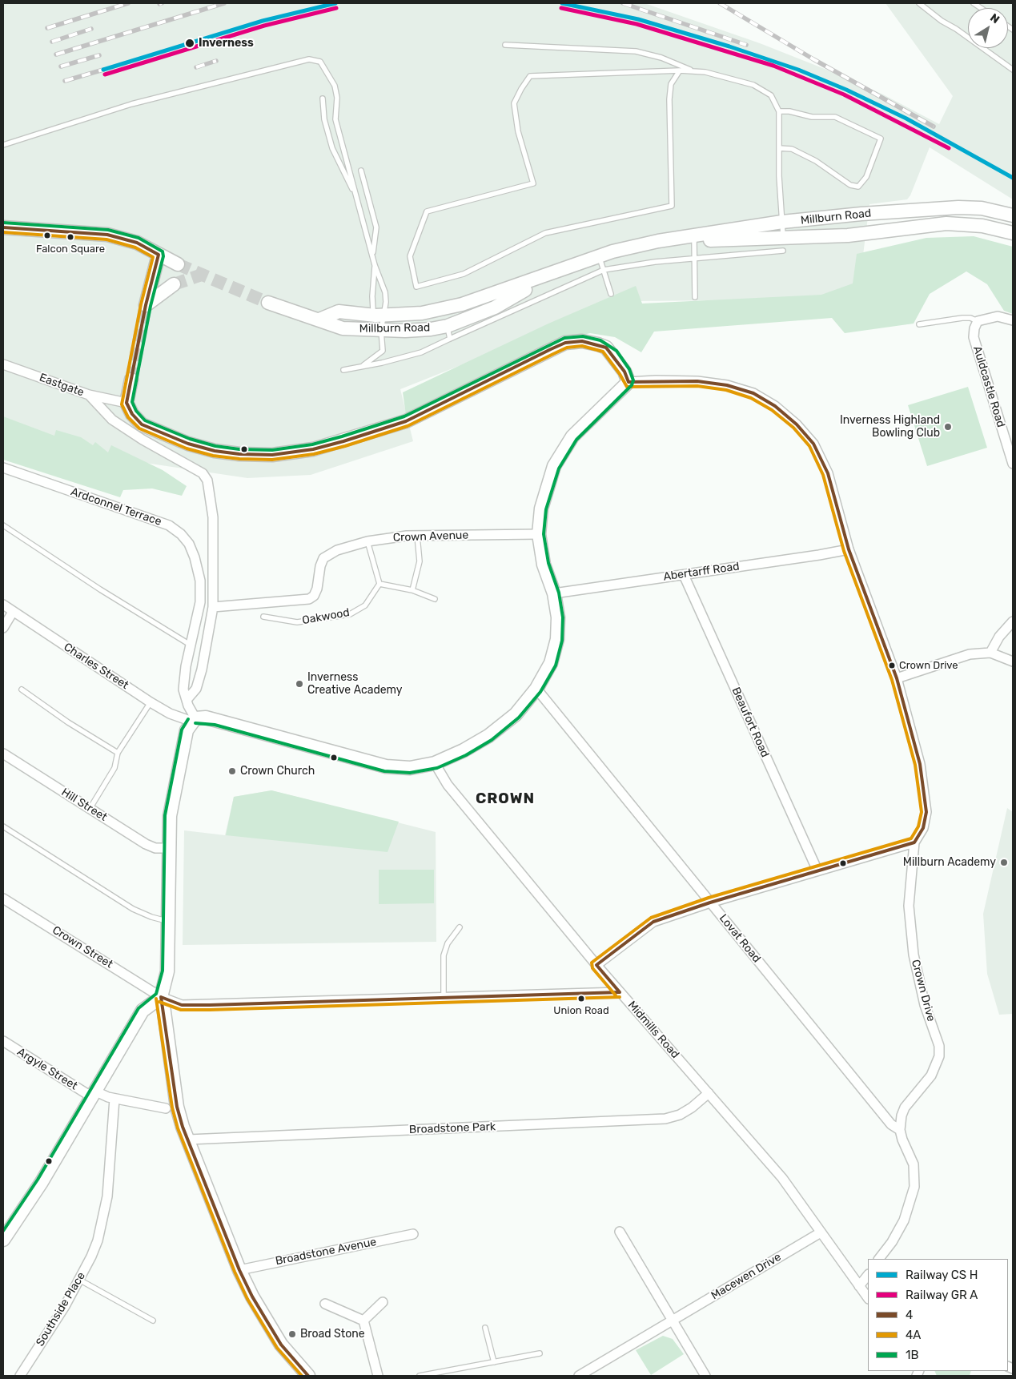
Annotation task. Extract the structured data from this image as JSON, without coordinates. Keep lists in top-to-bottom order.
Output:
{
  "streets": {
    "street": [
      "Millburn Road",
      "Eastgate",
      "Auldcastle Road",
      "Ardconnel Terrace",
      "Crown Avenue",
      "Abertarff Road",
      "Charles Street",
      "Beaufort Road",
      "Hill Street",
      "Lovat Road",
      "Crown Street",
      "Crown Drive",
      "Midmills Road",
      "Argyle Street",
      "Broadstone Park",
      "Broadstone Avenue",
      "Macewen Drive",
      "Southside Place"
    ],
    "lane": ["Oakwood"]
  },
  "crossings": [
    ["Eastgate", "Crown Avenue"],
    ["Ardconnel Terrace", "Charles Street"],
    ["Abertarff Road", "Beaufort Road"],
    ["Abertarff Road", "Crown Drive"],
    ["Lovat Road", "Crown Drive"],
    ["Midmills Road", "Broadstone Park"],
    ["Midmills Road", "Macewen Drive"],
    ["Argyle Street", "Southside Place"]
  ],
  "districts": ["CROWN"],
  "places": [
    "Inverness",
    "Falcon Square",
    "Inverness Highland Bowling Club",
    "Crown Drive",
    "Inverness Creative Academy",
    "Crown Church",
    "Millburn Academy",
    "Union Road",
    "Broad Stone"
  ],
  "lines": ["transit line 1B", "transit line 4", "transit line 4A"],
  "legend": [
    "Railway CS H",
    "Railway GR A",
    "4",
    "4A",
    "1B"
  ],
  "north": "top right"
}
